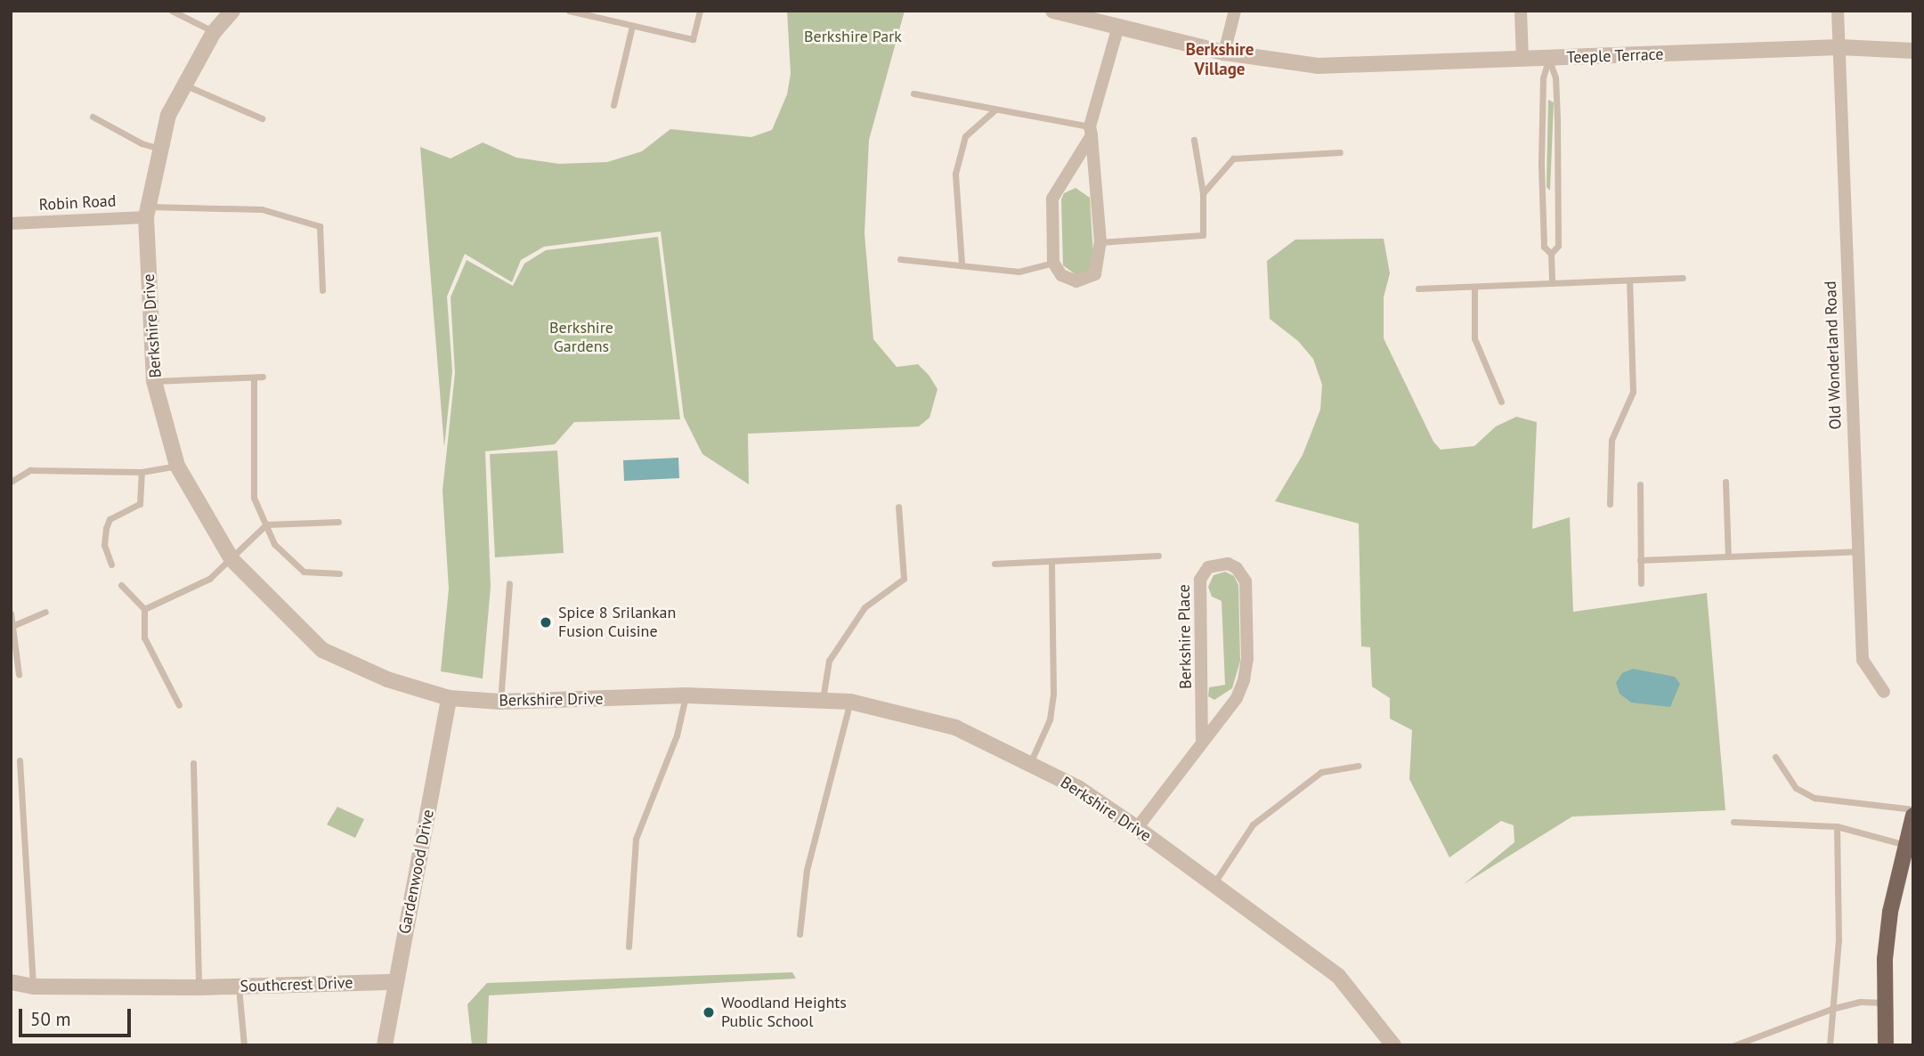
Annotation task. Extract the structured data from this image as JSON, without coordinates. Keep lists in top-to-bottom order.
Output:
{
  "streets": {
    "street": [
      "Teeple Terrace",
      "Robin Road",
      "Berkshire Drive",
      "Old Wonderland Road",
      "Berkshire Place",
      "Gardenwood Drive",
      "Southcrest Drive"
    ]
  },
  "crossings": [
    ["Teeple Terrace", "Old Wonderland Road"],
    ["Robin Road", "Berkshire Drive"],
    ["Berkshire Drive", "Berkshire Place"],
    ["Berkshire Drive", "Gardenwood Drive"],
    ["Gardenwood Drive", "Southcrest Drive"]
  ],
  "districts": ["Berkshire Village"],
  "parks": ["Berkshire Park", "Berkshire Gardens"],
  "places": ["Spice 8 Srilankan Fusion Cuisine", "Woodland Heights Public School"],
  "scale_bar": "50 m"
}
